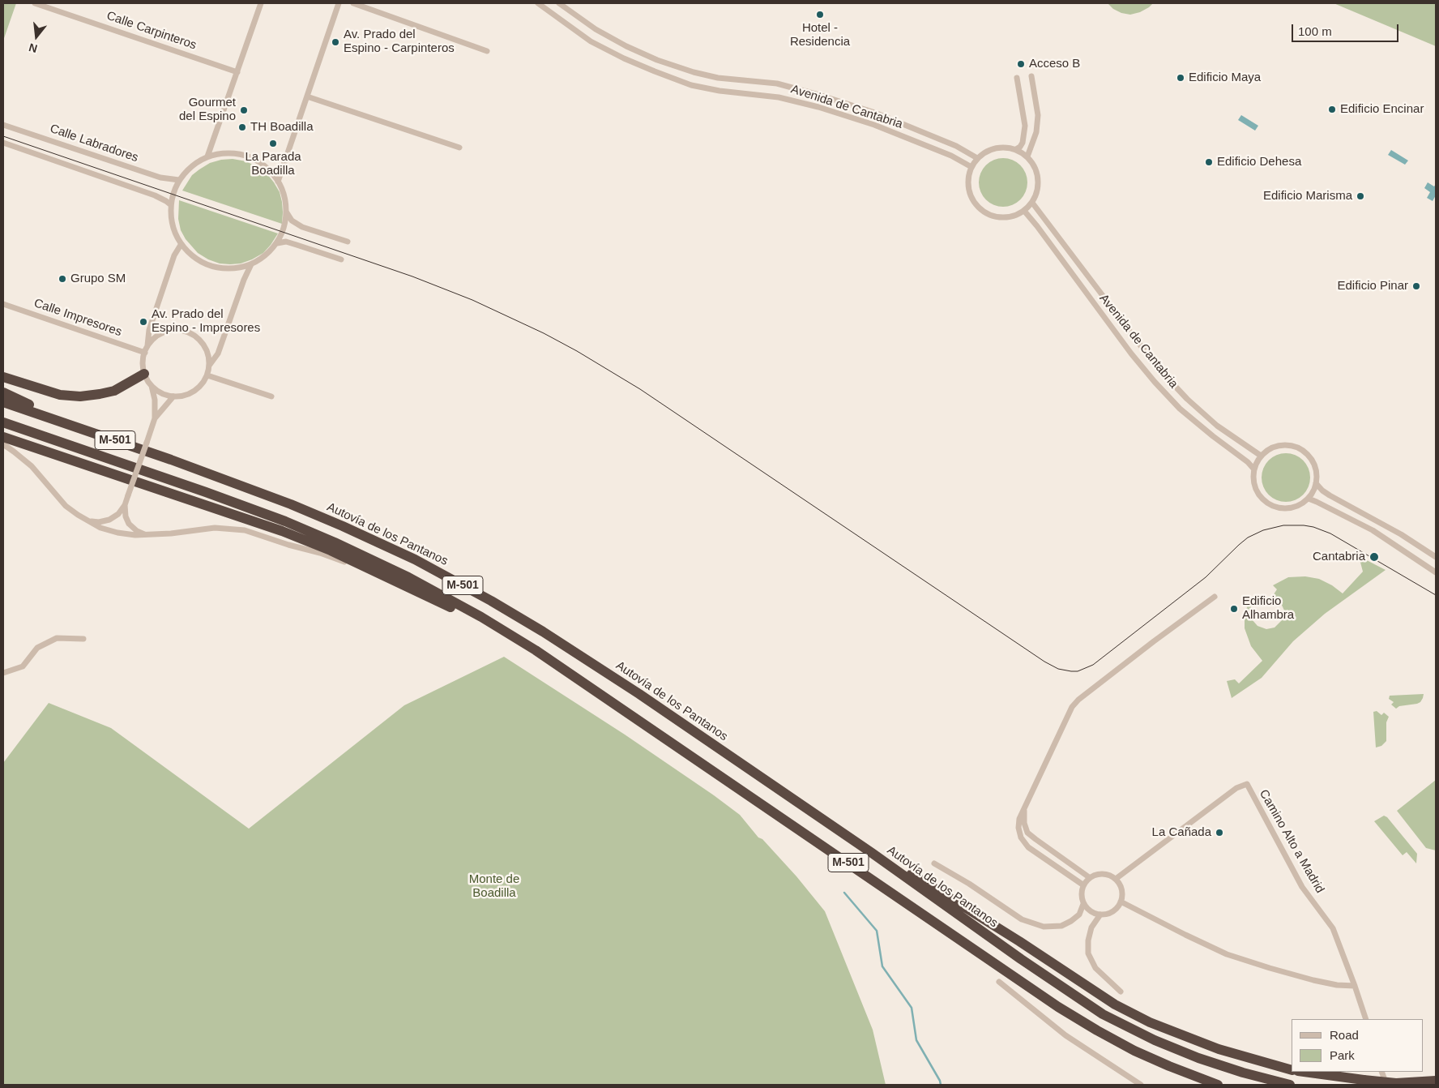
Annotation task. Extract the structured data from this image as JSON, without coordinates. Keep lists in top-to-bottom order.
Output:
{
  "streets": {
    "highway": ["M-501", "Autovía de los Pantanos"],
    "street": [
      "Calle Carpinteros",
      "Avenida de Cantabria",
      "Calle Labradores",
      "Calle Impresores",
      "Camino Alto a Madrid"
    ]
  },
  "parks": ["Monte de Boadilla"],
  "places": [
    "Hotel - Residencia",
    "Av. Prado del Espino - Carpinteros",
    "Acceso B",
    "Edificio Maya",
    "Edificio Encinar",
    "Gourmet del Espino",
    "TH Boadilla",
    "La Parada Boadilla",
    "Edificio Dehesa",
    "Edificio Marisma",
    "Grupo SM",
    "Edificio Pinar",
    "Av. Prado del Espino - Impresores",
    "Cantabria",
    "Edificio Alhambra",
    "La Cañada"
  ],
  "legend": ["Road", "Park"],
  "scale_bar": "100 m",
  "north": "bottom"
}
